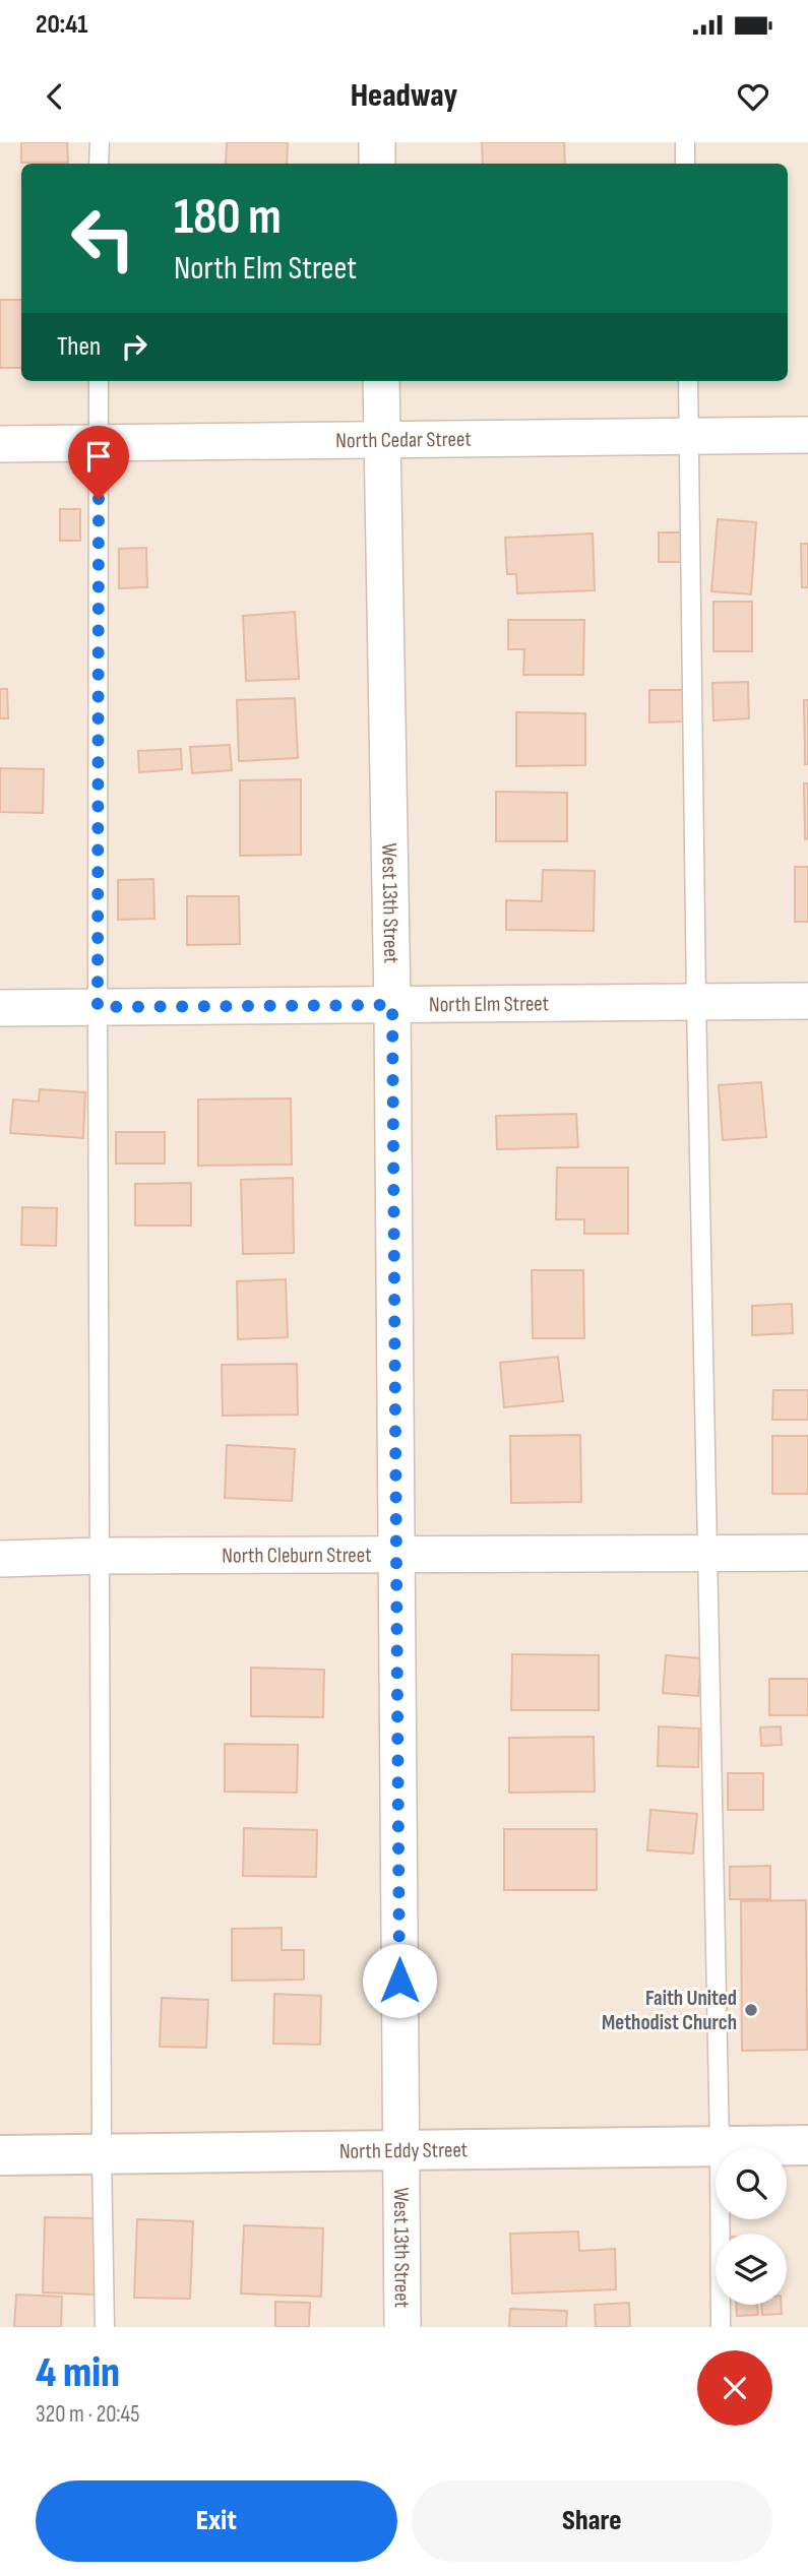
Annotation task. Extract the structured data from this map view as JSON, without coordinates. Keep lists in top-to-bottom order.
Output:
{
  "streets": {
    "main road": ["North Eddy Street"],
    "street": [
      "North Cedar Street",
      "West 13th Street",
      "North Elm Street",
      "North Cleburn Street"
    ]
  },
  "crossings": [
    ["North Cedar Street", "West 13th Street"],
    ["West 13th Street", "North Elm Street"],
    ["West 13th Street", "North Cleburn Street"],
    ["West 13th Street", "North Eddy Street"]
  ],
  "places": ["Faith United Methodist Church"],
  "page": {
    "status": "20:41",
    "header": "Headway",
    "turn": ["180 m", "North Elm Street"],
    "then": "Then",
    "heading": ["4 min", "320 m · 20:45"],
    "buttons": ["Exit", "Share"]
  }
}
